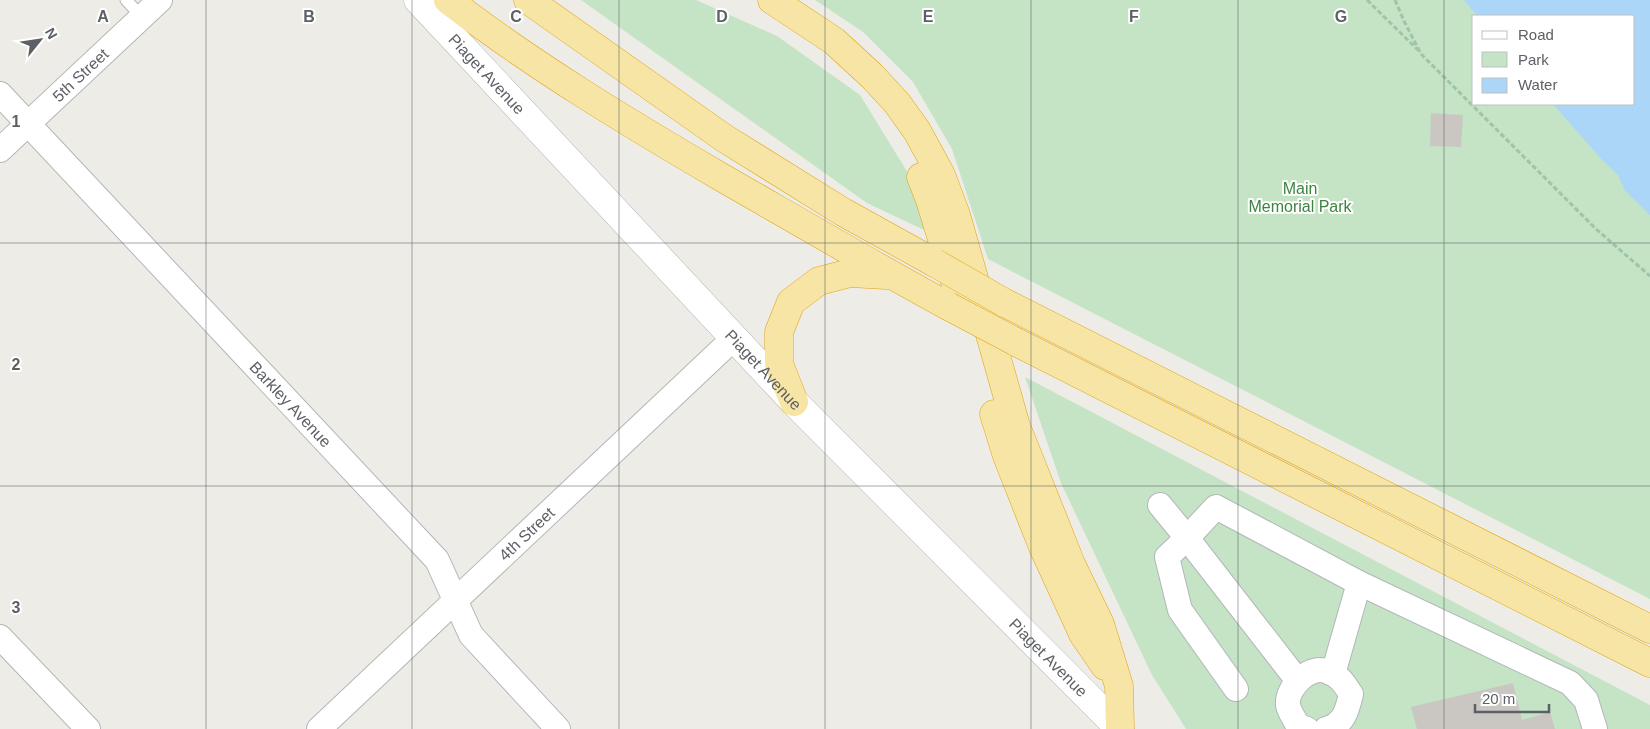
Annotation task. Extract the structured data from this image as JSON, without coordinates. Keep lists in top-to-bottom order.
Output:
{
  "streets": {
    "street": [
      "Piaget Avenue",
      "5th Street",
      "Barkley Avenue",
      "4th Street"
    ]
  },
  "crossings": [
    ["Piaget Avenue", "4th Street"],
    ["5th Street", "Barkley Avenue"],
    ["Barkley Avenue", "4th Street"]
  ],
  "parks": ["Main Memorial Park"],
  "legend": ["Road", "Park", "Water"],
  "scale_bar": "20 m",
  "north": "top right",
  "grid": {
    "columns": [
      "A",
      "B",
      "C",
      "D",
      "E",
      "F",
      "G"
    ],
    "rows": ["1", "2", "3"]
  }
}
